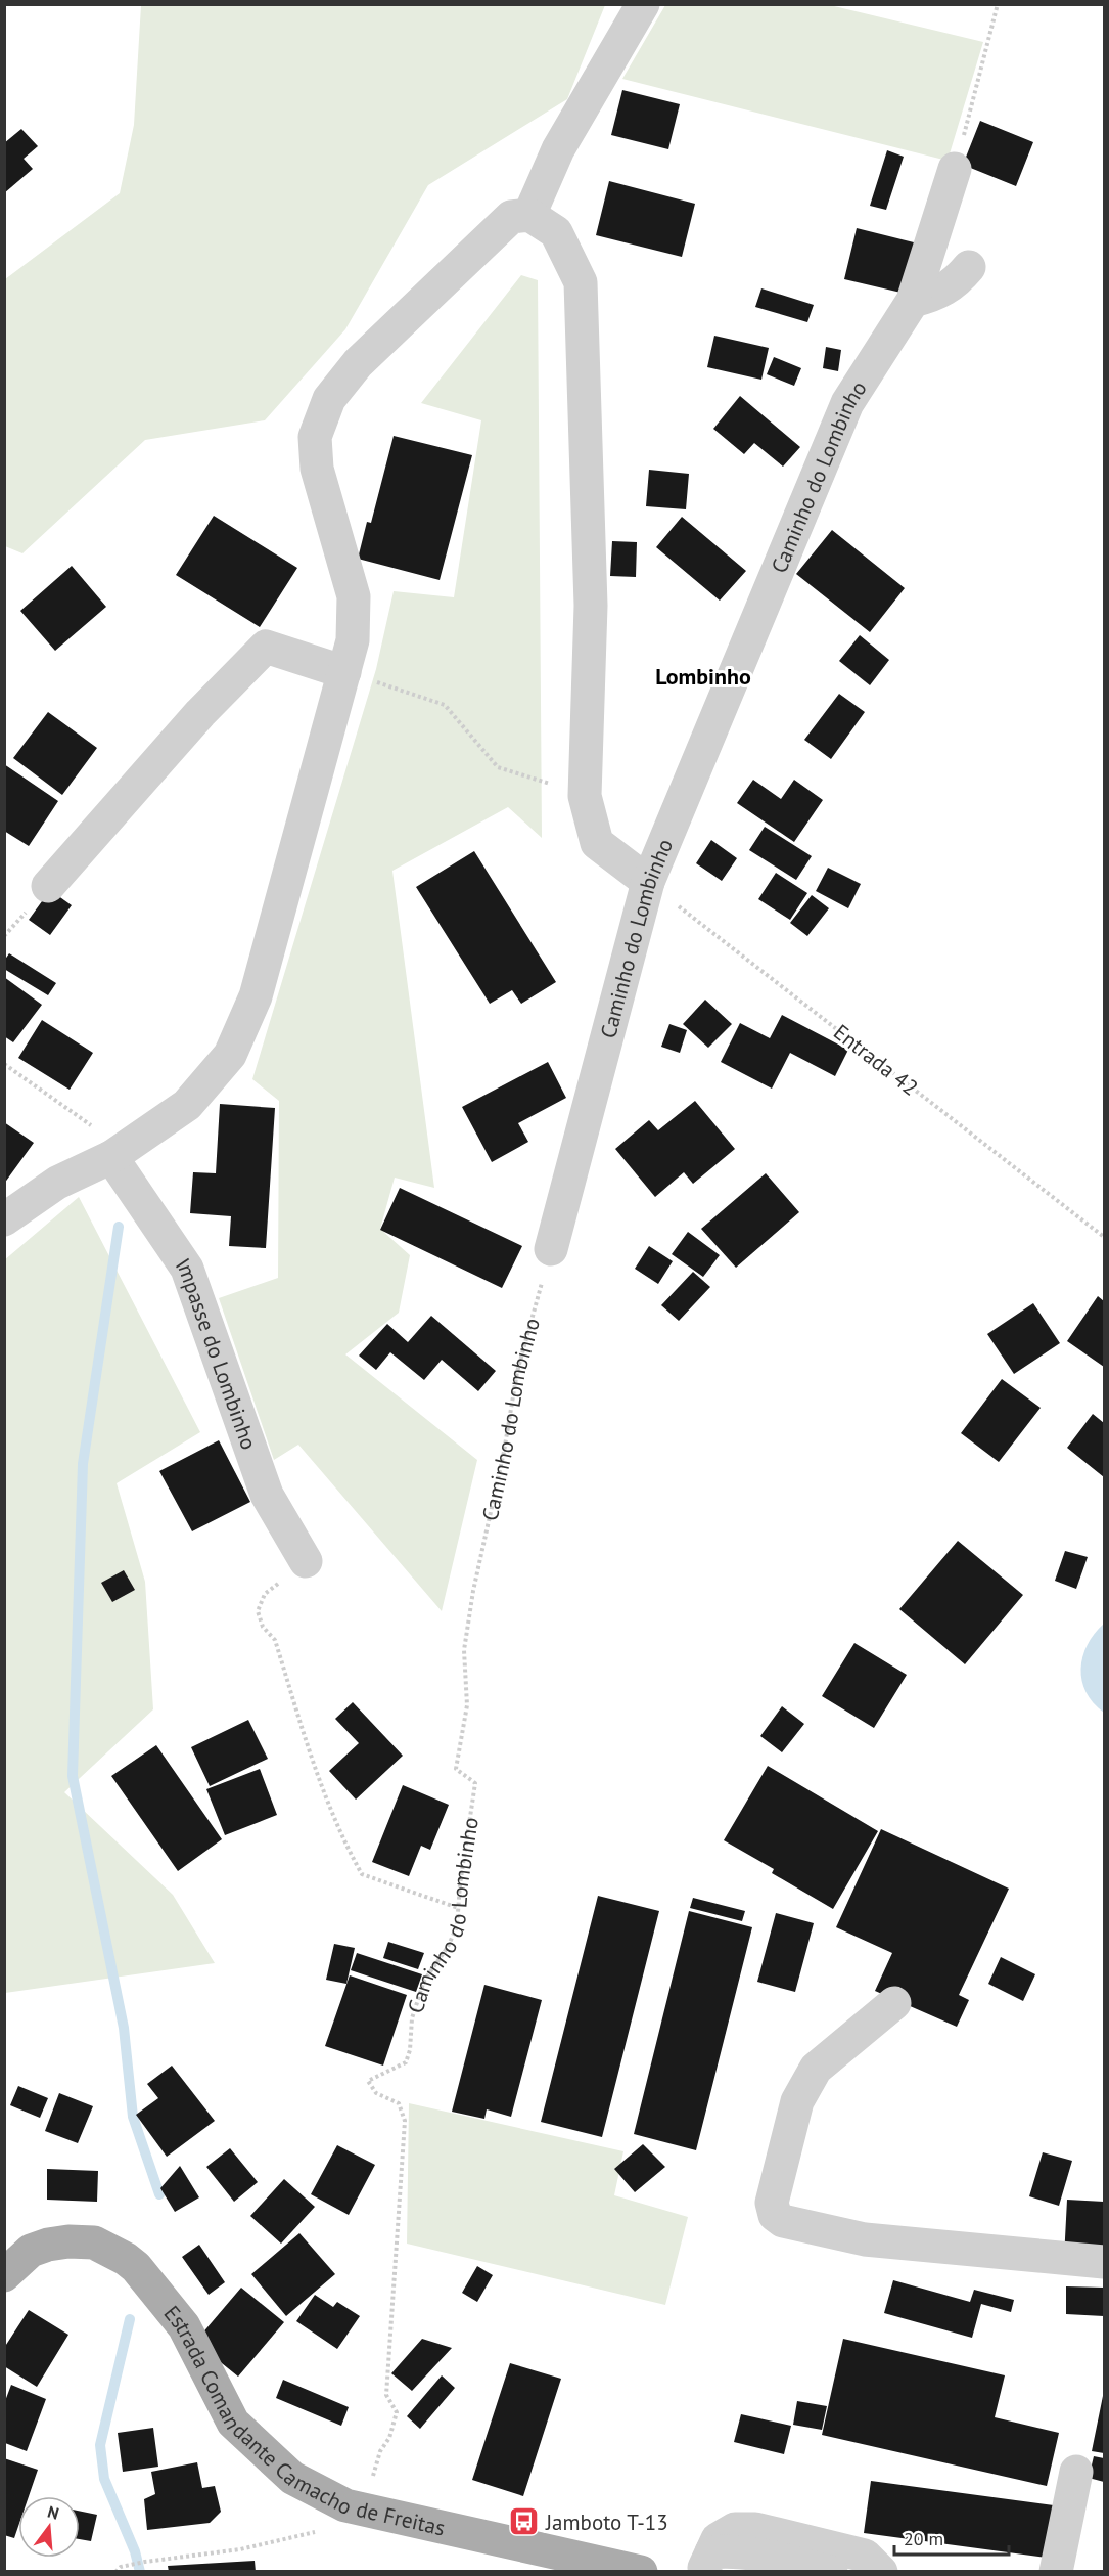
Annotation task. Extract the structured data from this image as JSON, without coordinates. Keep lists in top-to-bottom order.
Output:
{
  "streets": {
    "main road": ["Estrada Comandante Camacho de Freitas"],
    "street": ["Caminho do Lombinho", "Impasse do Lombinho"],
    "path": ["Entrada 42"]
  },
  "crossings": [
    ["Caminho do Lombinho", "Entrada 42"]
  ],
  "districts": ["Lombinho"],
  "places": {
    "bus stop": ["Jamboto T-13"]
  },
  "scale_bar": "20 m",
  "north": "top"
}
